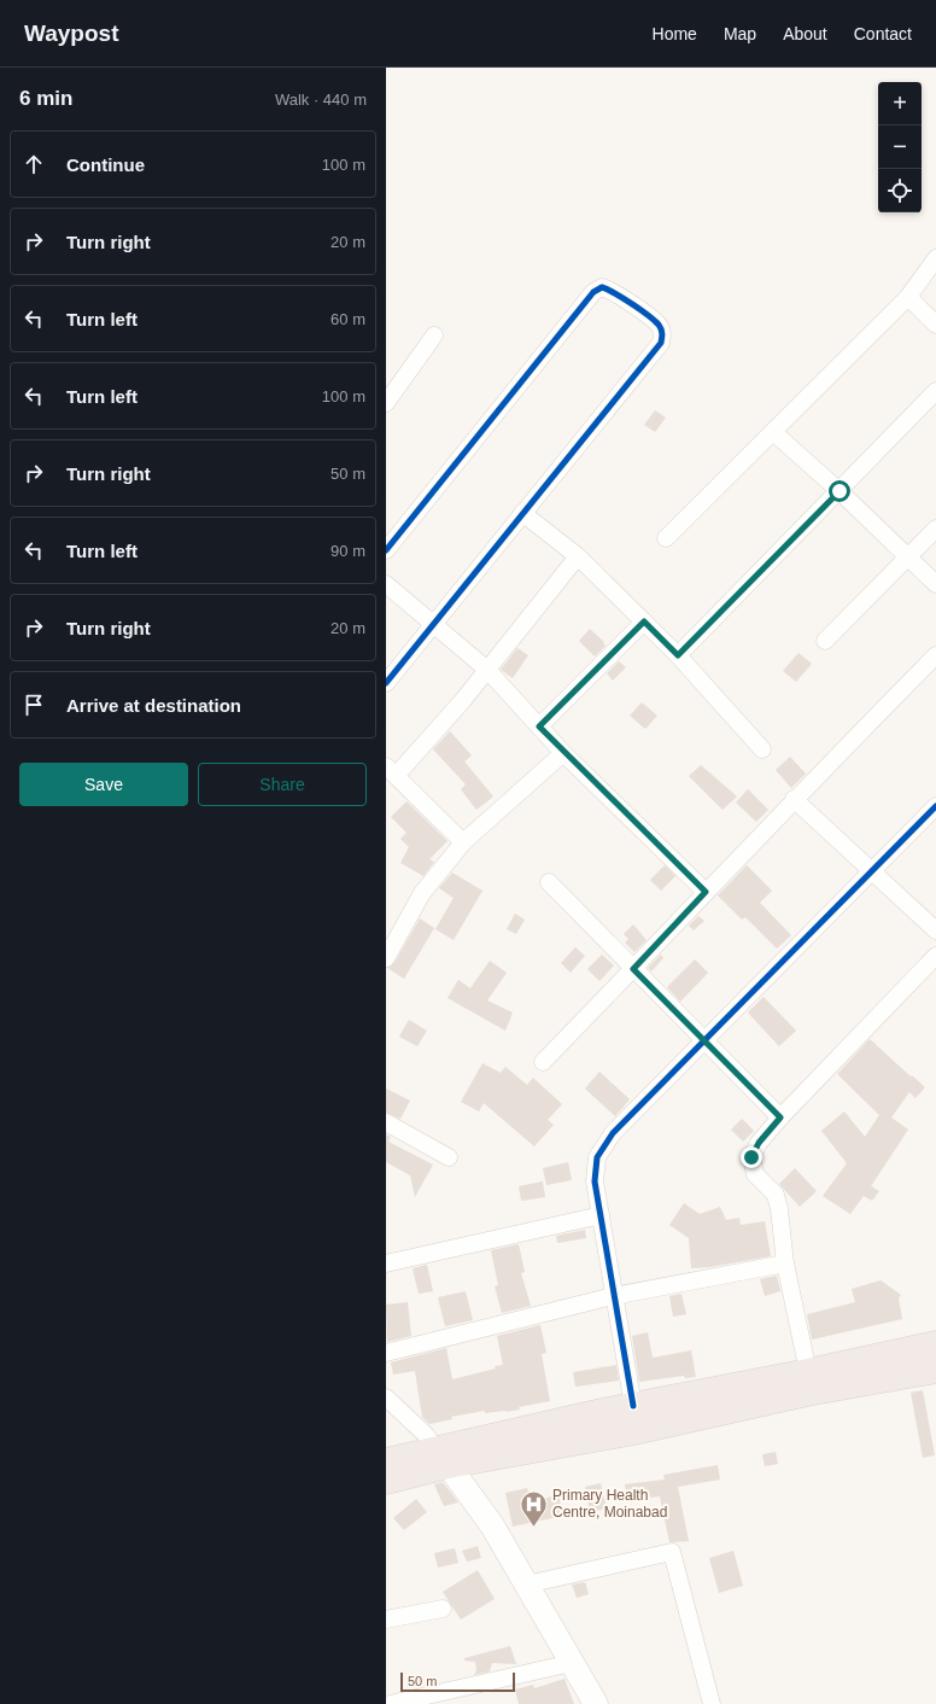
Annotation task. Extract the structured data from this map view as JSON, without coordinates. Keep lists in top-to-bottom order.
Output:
{
  "places": {
    "hospital": ["Primary Health Centre, Moinabad"]
  },
  "scale_bar": "50 m",
  "page": {
    "header": "Waypost",
    "nav": [
      "Home",
      "Map",
      "About",
      "Contact"
    ],
    "heading": ["6 min", "Walk · 440 m"],
    "map_buttons": ["+", "−"],
    "list": [
      ["Continue", "100 m"],
      ["Turn right", "20 m"],
      ["Turn left", "60 m"],
      ["Turn left", "100 m"],
      ["Turn right", "50 m"],
      ["Turn left", "90 m"],
      ["Turn right", "20 m"],
      "Arrive at destination"
    ],
    "buttons": ["Save", "Share"],
    "scale": "50 m"
  }
}
